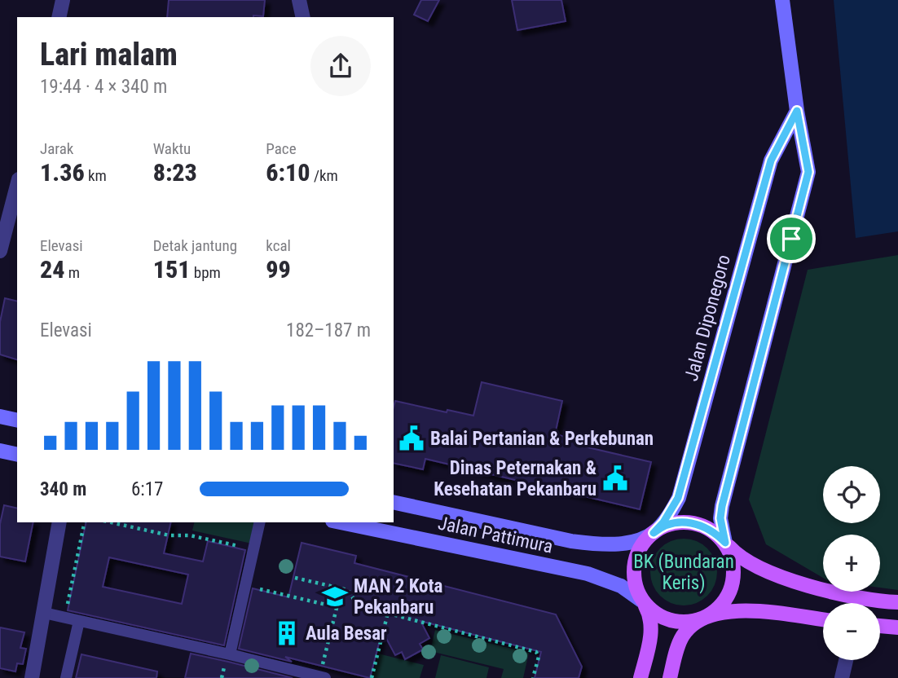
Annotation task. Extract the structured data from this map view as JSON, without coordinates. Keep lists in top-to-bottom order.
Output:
{
  "streets": {
    "main road": ["Jalan Diponegoro", "Jalan Pattimura"]
  },
  "crossings": [
    ["Jalan Diponegoro", "Jalan Pattimura"]
  ],
  "parks": ["BK (Bundaran Keris)"],
  "places": {
    "public building": ["Balai Pertanian & Perkebunan", "Dinas Peternakan & Kesehatan Pekanbaru"],
    "school or university": ["MAN 2 Kota Pekanbaru"],
    "building": ["Aula Besar"]
  },
  "page": {
    "heading": ["Lari malam", "19:44 · 4 × 340 m"],
    "stats": [
      ["Jarak", "1.36 km"],
      ["Waktu", "8:23"],
      ["Pace", "6:10 /km"],
      ["Elevasi", "24 m"],
      ["Detak jantung", "151 bpm"],
      ["kcal", "99"]
    ],
    "chart": ["Elevasi", "182–187 m"],
    "map_buttons": ["+", "−"],
    "list": [
      {
        "name": "340 m",
        "note": "6:17"
      }
    ]
  }
}
